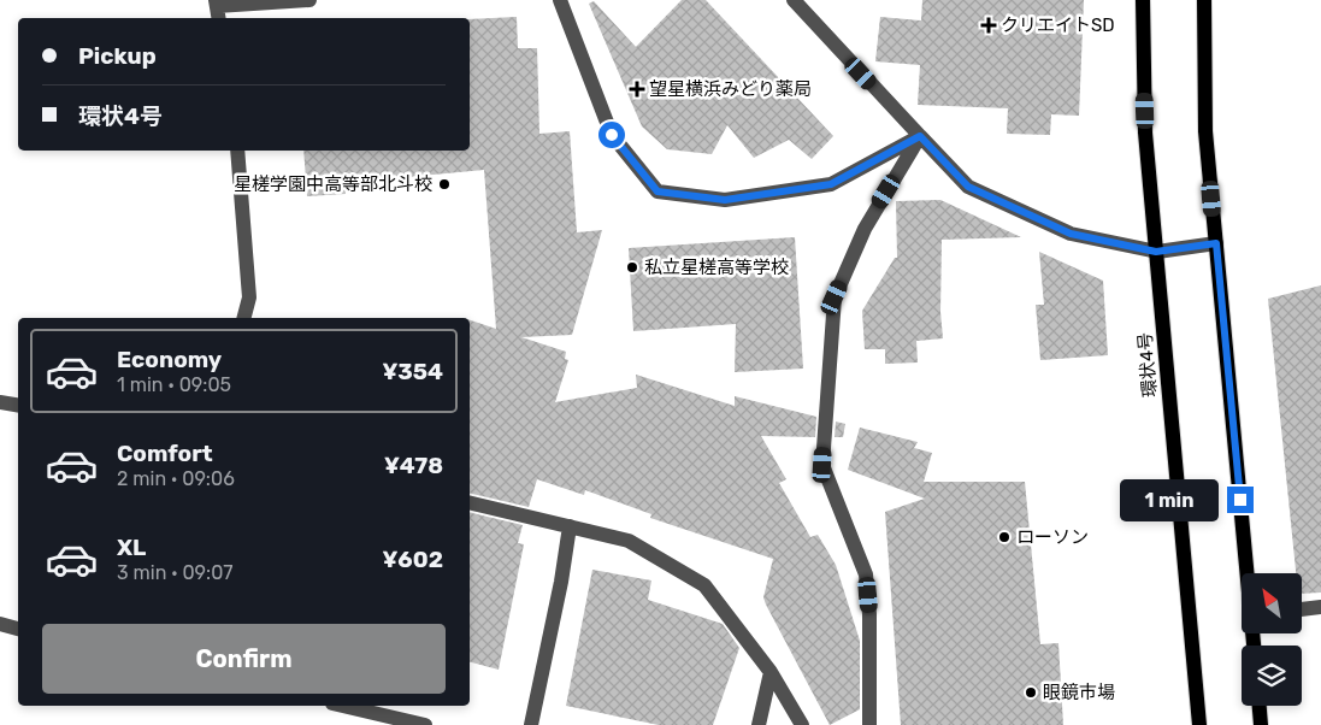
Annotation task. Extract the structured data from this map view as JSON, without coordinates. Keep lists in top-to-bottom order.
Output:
{
  "streets": {
    "main road": ["環状4号"]
  },
  "places": {
    "health": ["クリエイトSD", "望星横浜みどり薬局"],
    "other": [
      "星槎学園中高等部北斗校",
      "私立星槎高等学校",
      "ローソン",
      "眼鏡市場"
    ]
  },
  "north": "top left",
  "page": {
    "banner": ["Pickup", "環状4号"],
    "list": [
      {
        "name": "Economy",
        "note": "1 min · 09:05",
        "value": "¥354"
      },
      {
        "name": "Comfort",
        "note": "2 min · 09:06",
        "value": "¥478"
      },
      {
        "name": "XL",
        "note": "3 min · 09:07",
        "value": "¥602"
      }
    ],
    "bubble": "1 min",
    "buttons": "Confirm"
  }
}
